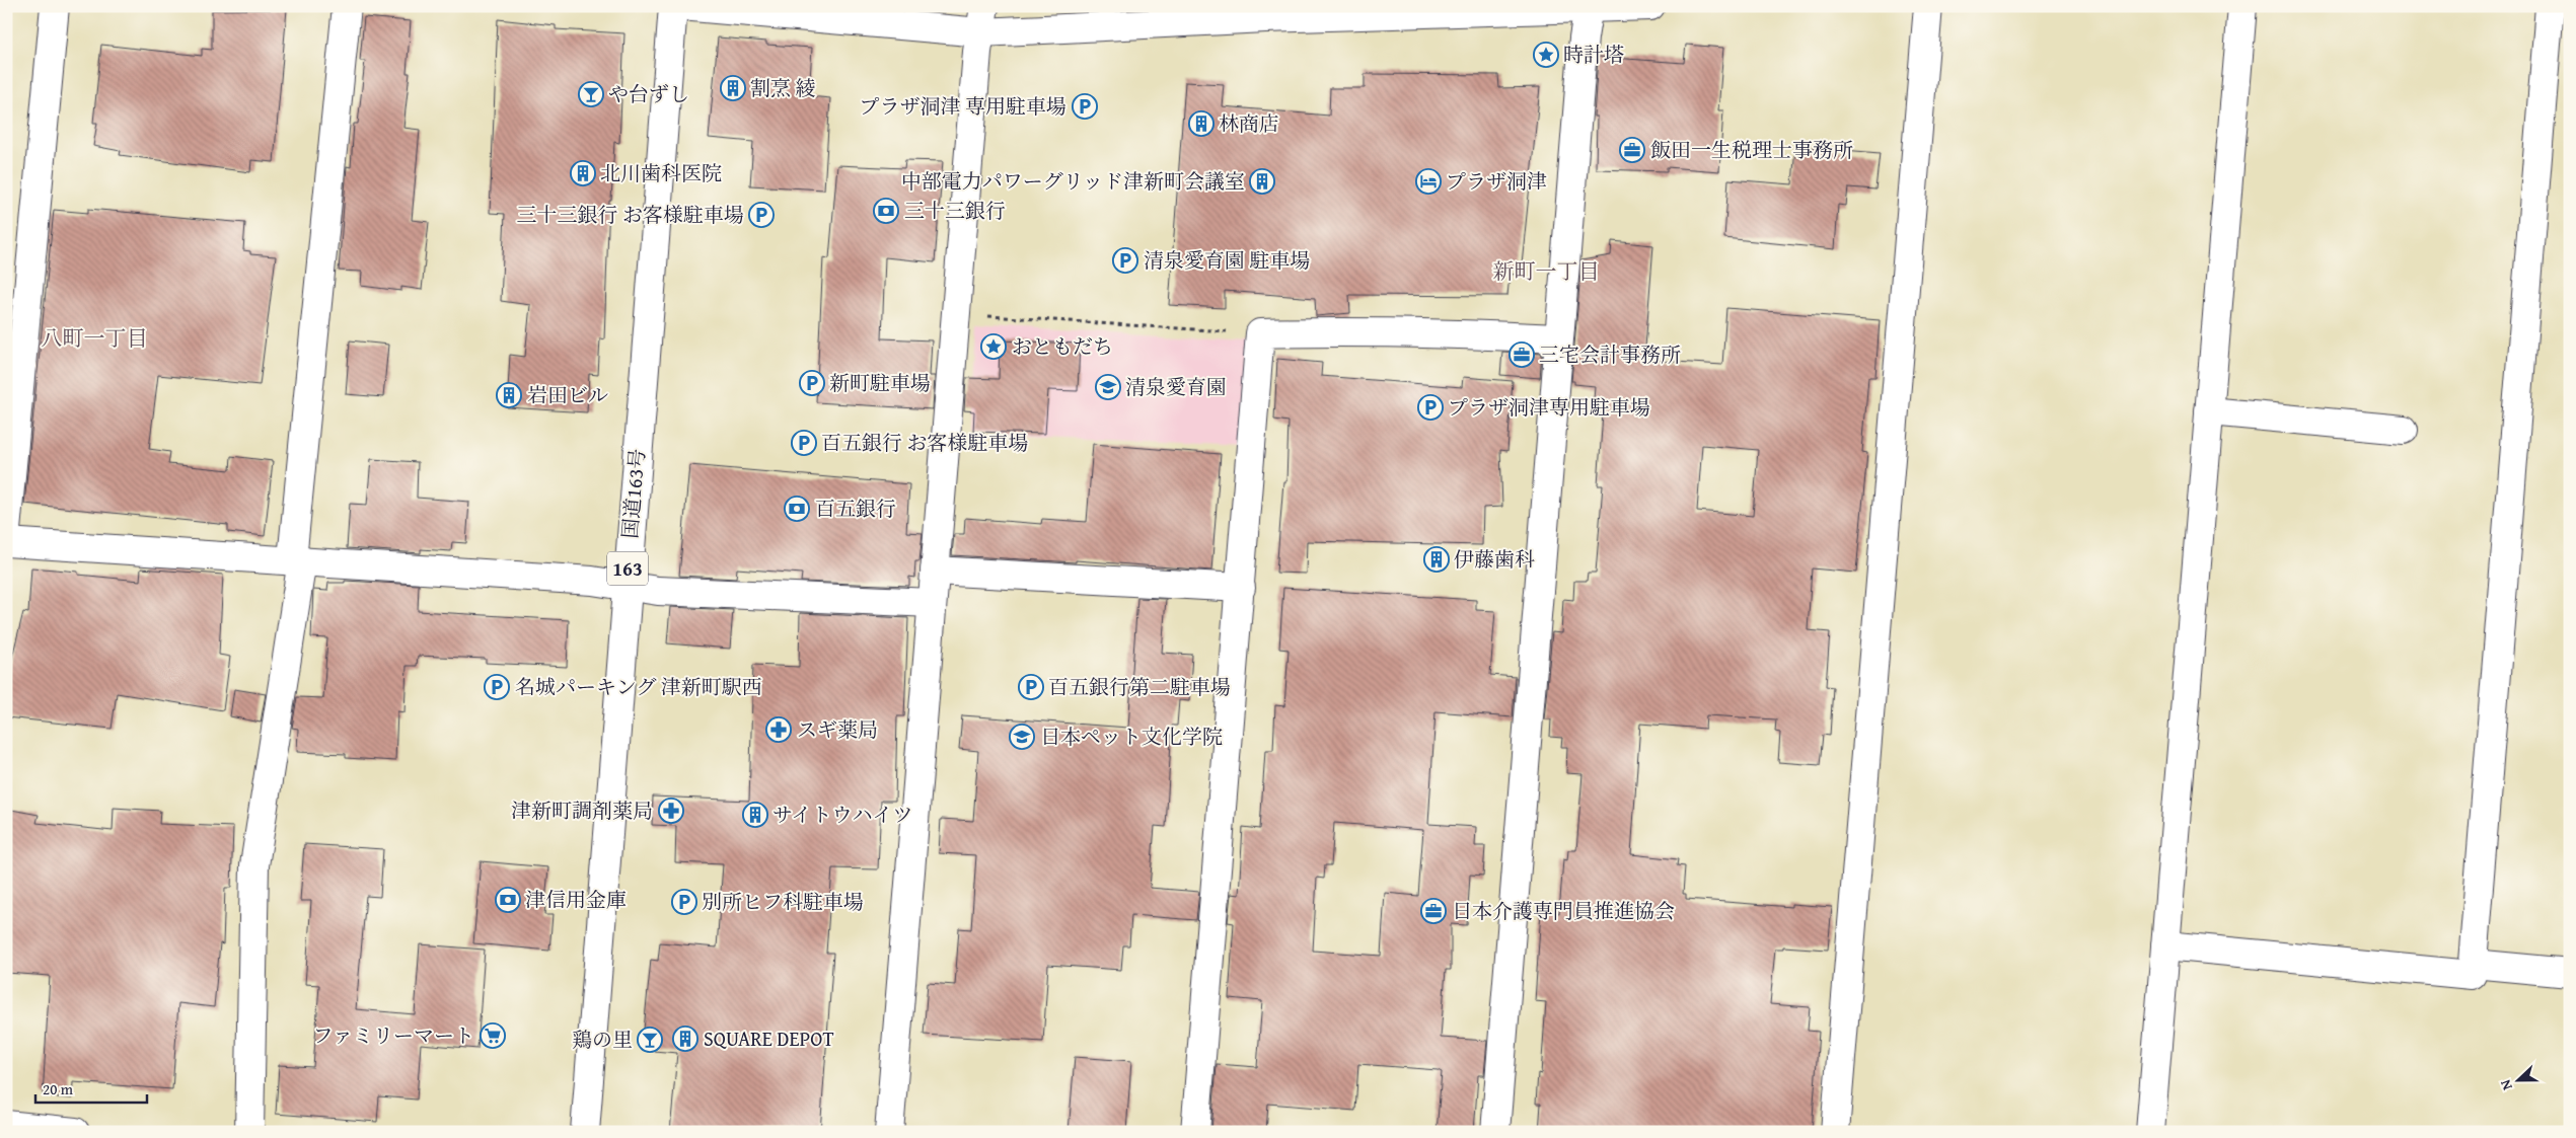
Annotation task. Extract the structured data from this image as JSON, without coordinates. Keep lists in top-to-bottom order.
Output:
{
  "streets": {
    "main road": ["国道163号", "163"]
  },
  "districts": ["新町一丁目", "八町一丁目"],
  "places": {
    "place": ["時計塔", "おともだち"],
    "building": [
      "割烹 綾",
      "林商店",
      "北川歯科医院",
      "中部電力パワーグリッド津新町会議室",
      "岩田ビル",
      "伊藤歯科",
      "サイトウハイツ",
      "SQUARE DEPOT"
    ],
    "bar": ["や台ずし", "鶏の里"],
    "parking": [
      "プラザ洞津 専用駐車場",
      "三十三銀行 お客様駐車場",
      "清泉愛育園 駐車場",
      "新町駐車場",
      "プラザ洞津専用駐車場",
      "百五銀行 お客様駐車場",
      "名城パーキング 津新町駅西",
      "百五銀行第二駐車場",
      "別所ヒフ科駐車場"
    ],
    "office": ["飯田一生税理士事務所", "三宅会計事務所", "日本介護専門員推進協会"],
    "hotel": ["プラザ洞津"],
    "bank": ["三十三銀行", "百五銀行", "津信用金庫"],
    "school or university": ["清泉愛育園", "日本ペット文化学院"],
    "pharmacy": ["スギ薬局", "津新町調剤薬局"],
    "supermarket": ["ファミリーマート"]
  },
  "scale_bar": "20 m",
  "north": "left"
}
